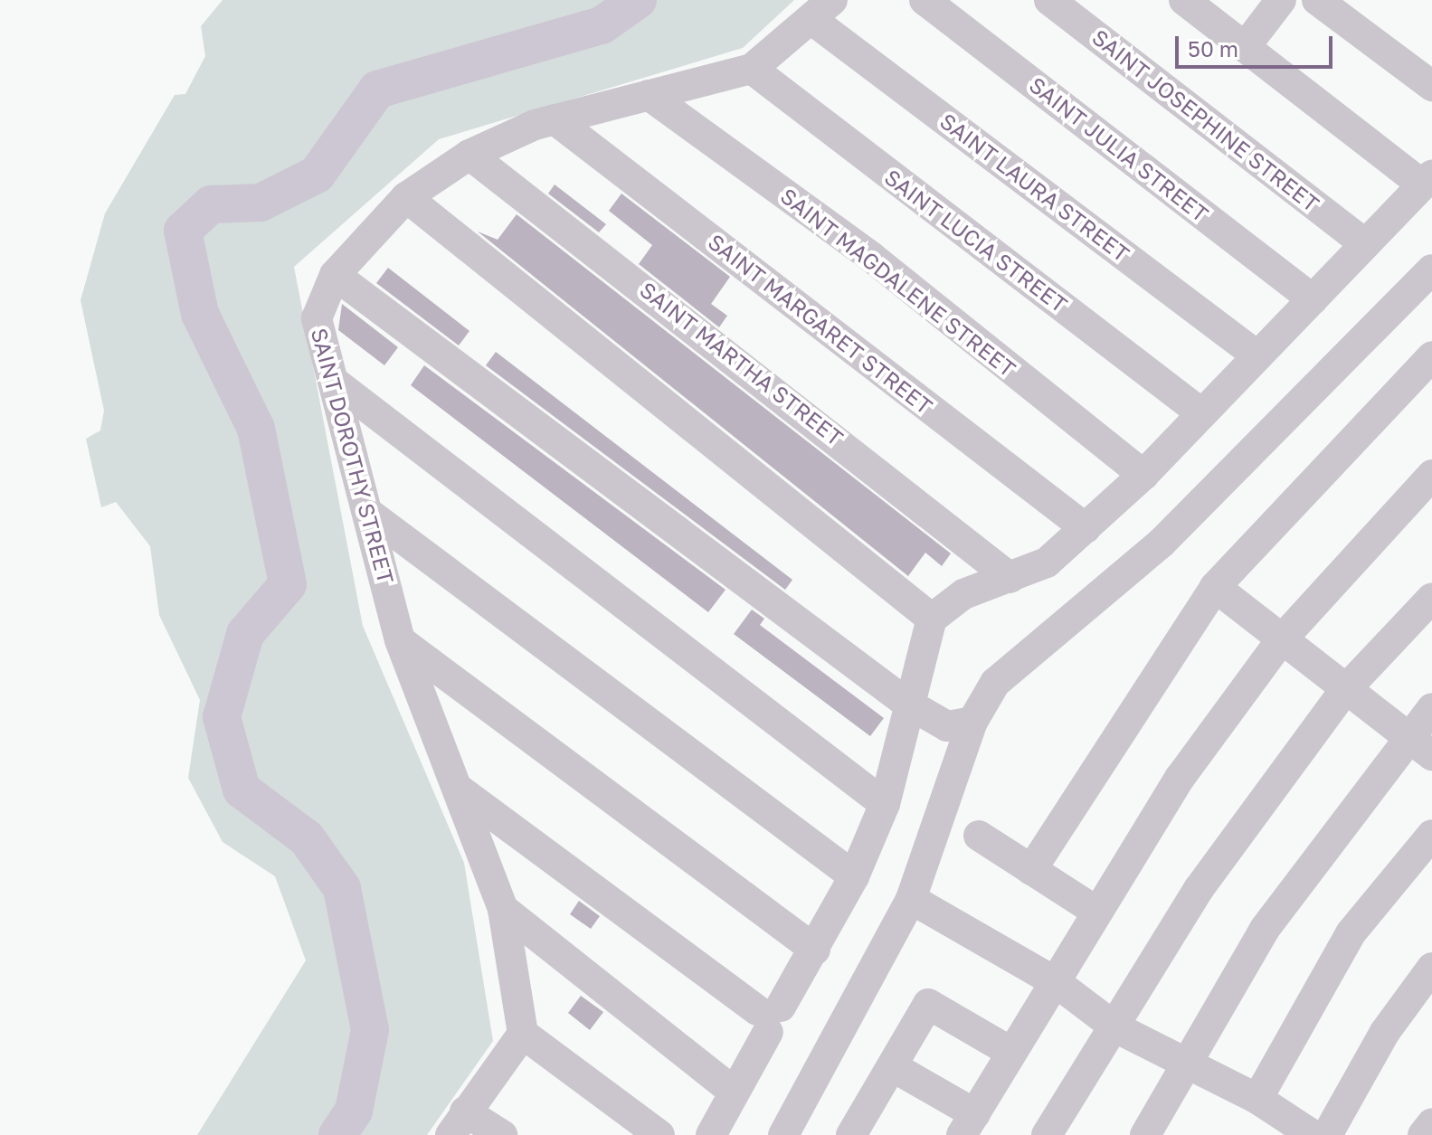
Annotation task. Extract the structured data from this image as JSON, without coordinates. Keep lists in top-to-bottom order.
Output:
{
  "streets": {
    "street": [
      "SAINT JOSEPHINE STREET",
      "SAINT JULIA STREET",
      "SAINT LAURA STREET",
      "SAINT LUCIA STREET",
      "SAINT MAGDALENE STREET",
      "SAINT MARGARET STREET",
      "SAINT MARTHA STREET",
      "SAINT DOROTHY STREET"
    ]
  },
  "crossings": [
    ["SAINT LAURA STREET", "SAINT DOROTHY STREET"],
    ["SAINT LUCIA STREET", "SAINT DOROTHY STREET"],
    ["SAINT MAGDALENE STREET", "SAINT DOROTHY STREET"],
    ["SAINT MARGARET STREET", "SAINT DOROTHY STREET"],
    ["SAINT MARTHA STREET", "SAINT DOROTHY STREET"]
  ],
  "scale_bar": "50 m"
}
